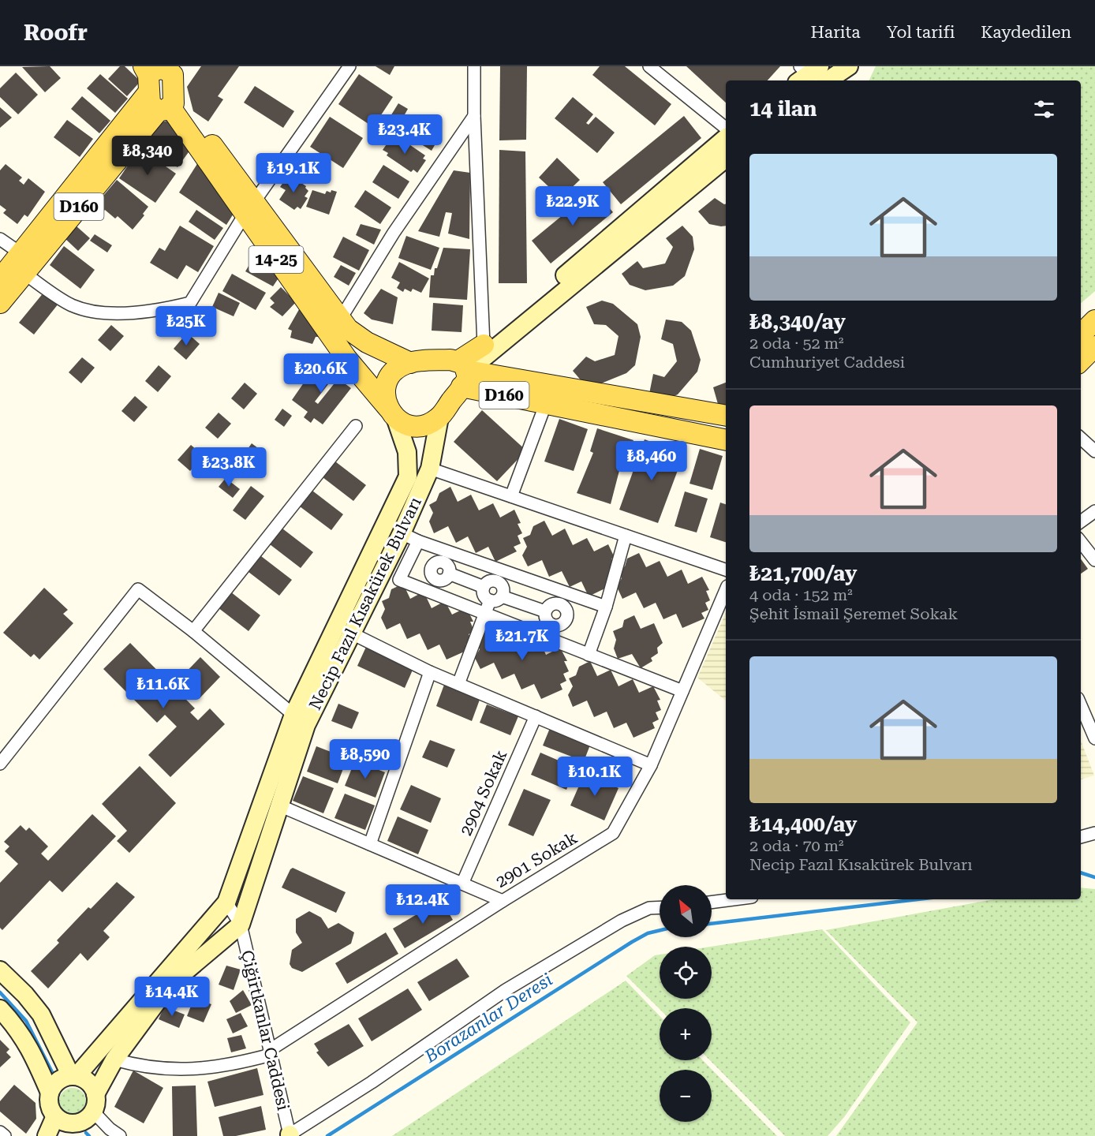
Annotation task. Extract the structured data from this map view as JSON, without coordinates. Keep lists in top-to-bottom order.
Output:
{
  "streets": {
    "main road": ["D160", "14-25", "Necip Fazıl Kısakürek Bulvarı"],
    "street": ["2904 Sokak", "2901 Sokak", "Çiğirtkanlar Caddesi"]
  },
  "crossings": [
    ["D160", "14-25"],
    ["D160", "Necip Fazıl Kısakürek Bulvarı"],
    ["14-25", "Necip Fazıl Kısakürek Bulvarı"],
    ["Necip Fazıl Kısakürek Bulvarı", "Çiğirtkanlar Caddesi"],
    ["2901 Sokak", "Çiğirtkanlar Caddesi"]
  ],
  "water": ["Borazanlar Deresi"],
  "north": "top left",
  "page": {
    "header": "Roofr",
    "nav": ["Harita", "Yol tarifi", "Kaydedilen"],
    "heading": "14 ilan",
    "price": [
      "₺23.4K",
      "₺8,340",
      "₺19.1K",
      "₺22.9K",
      "₺25K",
      "₺20.6K",
      "₺8,460",
      "₺23.8K",
      "₺21.7K",
      "₺11.6K",
      "₺8,590",
      "₺10.1K",
      "₺12.4K",
      "₺14.4K"
    ],
    "list": [
      {
        "name": "₺8,340/ay",
        "note": "2 oda · 52 m² · Cumhuriyet Caddesi"
      },
      {
        "name": "₺21,700/ay",
        "note": "4 oda · 152 m² · Şehit İsmail Şeremet Sokak"
      },
      {
        "name": "₺14,400/ay",
        "note": "2 oda · 70 m² · Necip Fazıl Kısakürek Bulvarı"
      }
    ],
    "map_buttons": ["+", "−"]
  }
}
